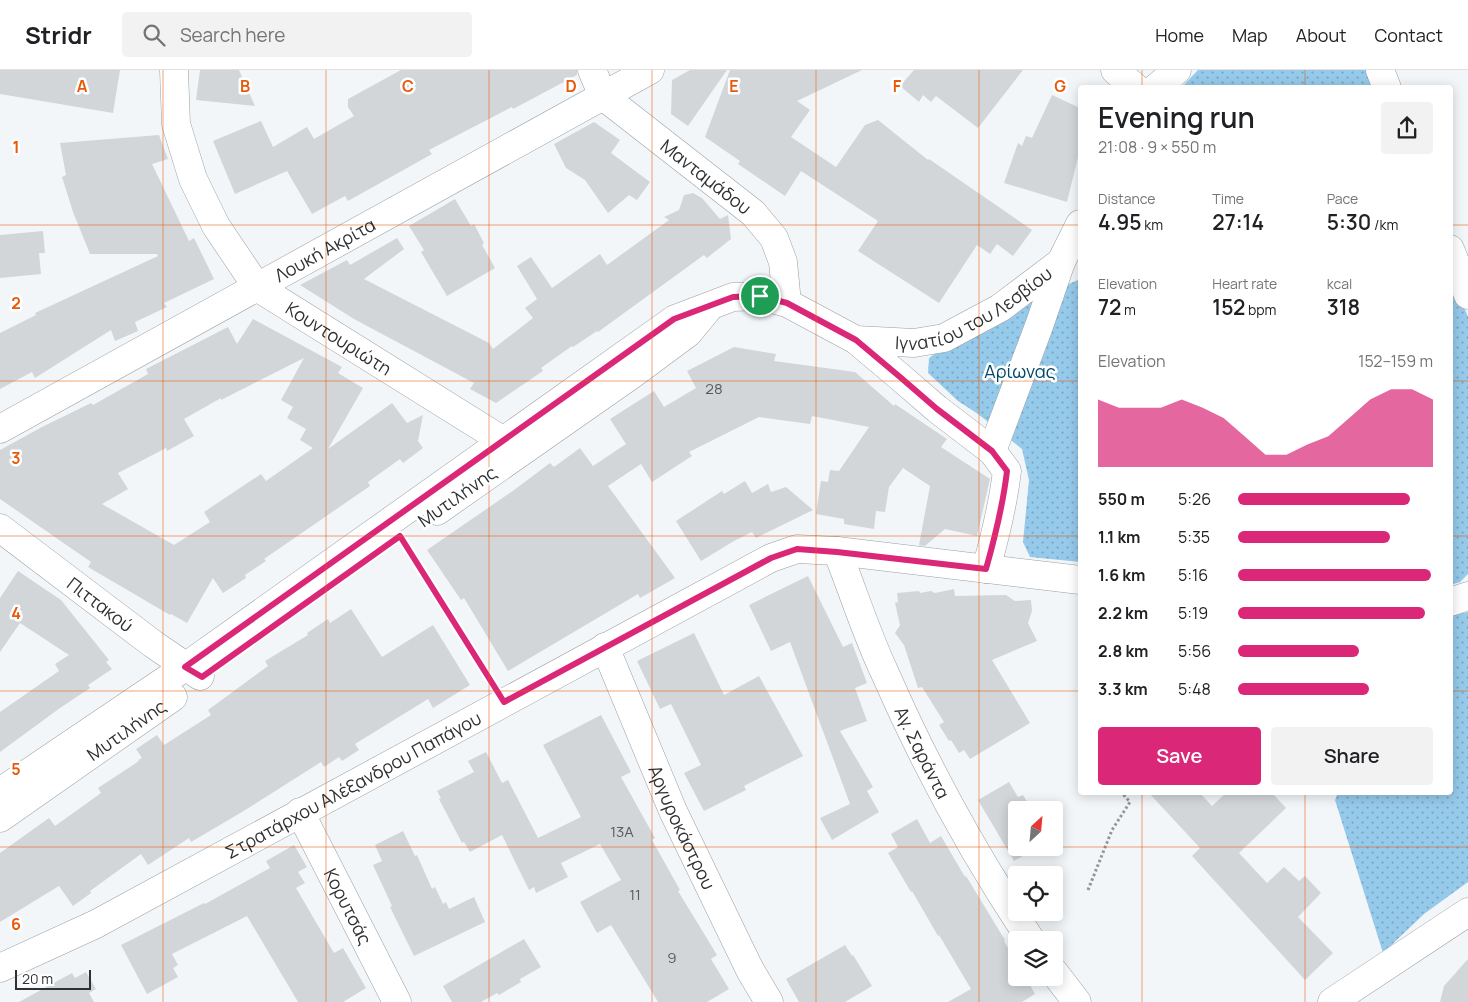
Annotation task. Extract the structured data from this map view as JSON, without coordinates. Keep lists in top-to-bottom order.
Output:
{
  "streets": {
    "street": [
      "Μανταμάδου",
      "Λουκή Ακρίτα",
      "Ιγνατίου του Λεσβίου",
      "Κουντουριώτη",
      "Μυτιλήνης",
      "Πιττακού",
      "Αγ. Σαράντα",
      "Στρατάρχου Αλέξανδρου Παπάγου",
      "Αργυροκάστρου",
      "Κορυτσάς"
    ]
  },
  "crossings": [
    ["Μανταμάδου", "Λουκή Ακρίτα"],
    ["Μανταμάδου", "Ιγνατίου του Λεσβίου"],
    ["Μανταμάδου", "Μυτιλήνης"],
    ["Λουκή Ακρίτα", "Κουντουριώτη"],
    ["Ιγνατίου του Λεσβίου", "Μυτιλήνης"],
    ["Κουντουριώτη", "Μυτιλήνης"],
    ["Μυτιλήνης", "Πιττακού"],
    ["Αγ. Σαράντα", "Στρατάρχου Αλέξανδρου Παπάγου"],
    ["Στρατάρχου Αλέξανδρου Παπάγου", "Αργυροκάστρου"],
    ["Στρατάρχου Αλέξανδρου Παπάγου", "Κορυτσάς"]
  ],
  "parks": ["Αρίωνας"],
  "house_numbers": [
    "28",
    "13A",
    "11",
    "9"
  ],
  "scale_bar": "20 m",
  "north": "top right",
  "page": {
    "header": "Stridr",
    "search": "Search here",
    "nav": [
      "Home",
      "Map",
      "About",
      "Contact"
    ],
    "heading": ["Evening run", "21:08 · 9 × 550 m"],
    "stats": [
      ["Distance", "4.95 km"],
      ["Time", "27:14"],
      ["Pace", "5:30 /km"],
      ["Elevation", "72 m"],
      ["Heart rate", "152 bpm"],
      ["kcal", "318"]
    ],
    "chart": ["Elevation", "152–159 m"],
    "list": [
      {
        "name": "550 m",
        "note": "5:26"
      },
      {
        "name": "1.1 km",
        "note": "5:35"
      },
      {
        "name": "1.6 km",
        "note": "5:16"
      },
      {
        "name": "2.2 km",
        "note": "5:19"
      },
      {
        "name": "2.8 km",
        "note": "5:56"
      },
      {
        "name": "3.3 km",
        "note": "5:48"
      }
    ],
    "buttons": ["Save", "Share"],
    "scale": "20 m"
  },
  "grid": {
    "columns": [
      "A",
      "B",
      "C",
      "D",
      "E",
      "F",
      "G"
    ],
    "rows": [
      "1",
      "2",
      "3",
      "4",
      "5",
      "6"
    ]
  }
}
